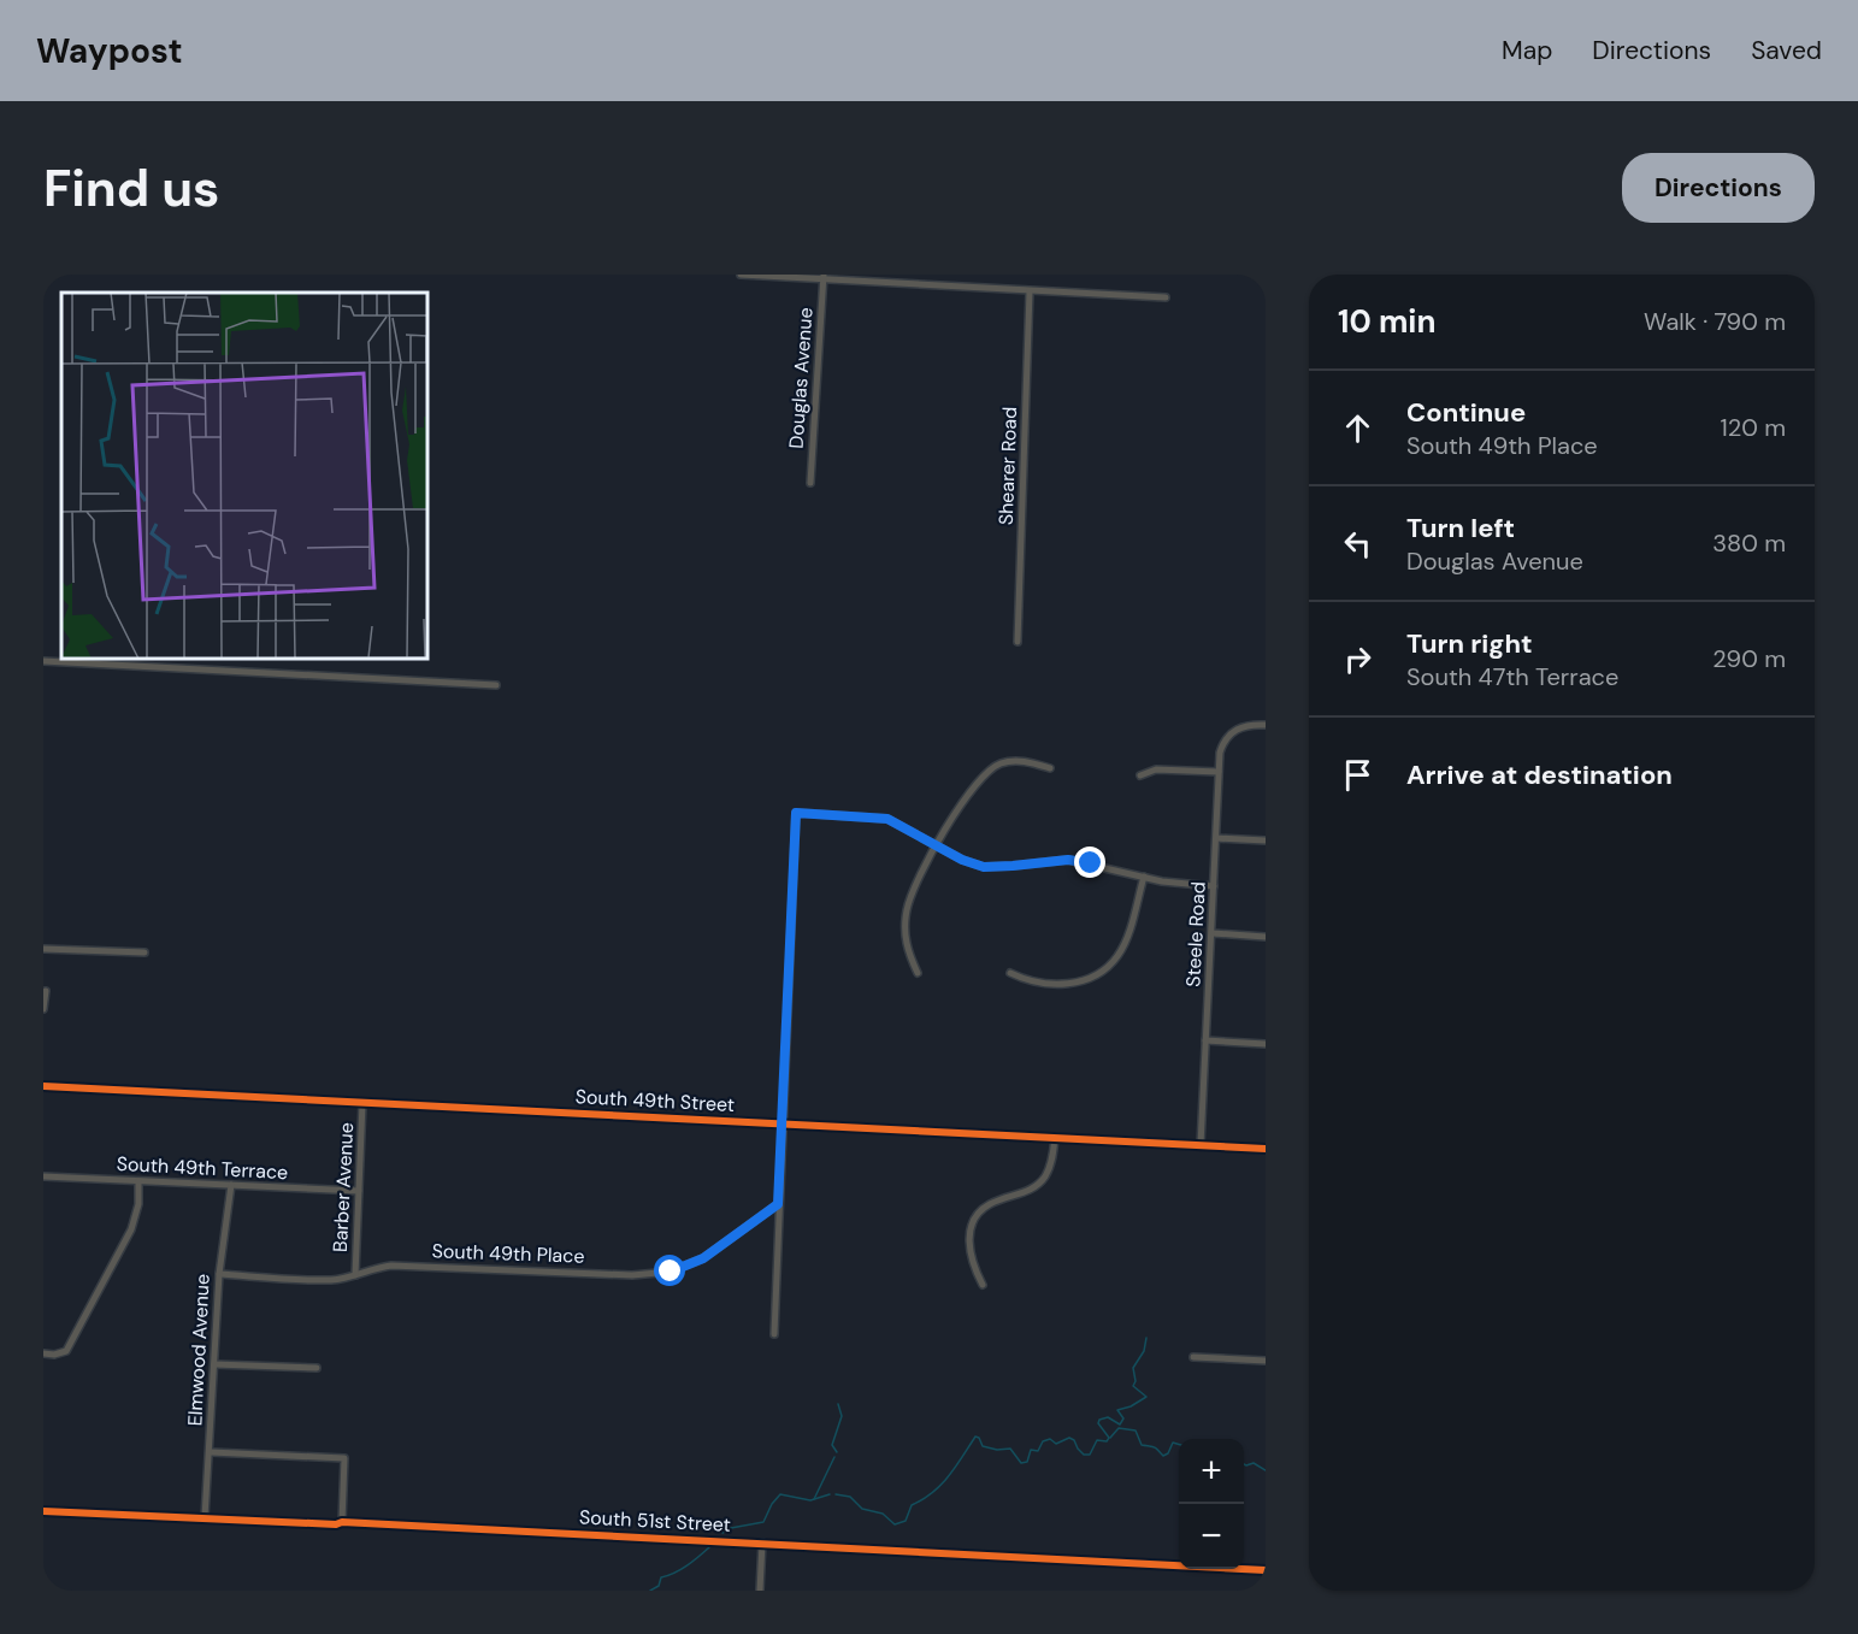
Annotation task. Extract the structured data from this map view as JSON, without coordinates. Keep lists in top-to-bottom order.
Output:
{
  "streets": {
    "street": [
      "Douglas Avenue",
      "Shearer Road",
      "Steele Road",
      "South 49th Street",
      "South 49th Terrace",
      "Barber Avenue",
      "South 49th Place",
      "Elmwood Avenue",
      "South 51st Street"
    ]
  },
  "crossings": [
    ["Steele Road", "South 49th Street"],
    ["South 49th Street", "Barber Avenue"],
    ["South 49th Terrace", "Barber Avenue"],
    ["South 49th Terrace", "Elmwood Avenue"],
    ["Barber Avenue", "South 49th Place"],
    ["South 49th Place", "Elmwood Avenue"],
    ["Elmwood Avenue", "South 51st Street"]
  ],
  "page": {
    "header": "Waypost",
    "nav": ["Map", "Directions", "Saved"],
    "buttons": "Directions",
    "title": "Find us",
    "heading": ["10 min", "Walk · 790 m"],
    "list": [
      ["Continue", "South 49th Place", "120 m"],
      ["Turn left", "Douglas Avenue", "380 m"],
      ["Turn right", "South 47th Terrace", "290 m"],
      "Arrive at destination"
    ],
    "map_buttons": ["+", "−"]
  }
}
